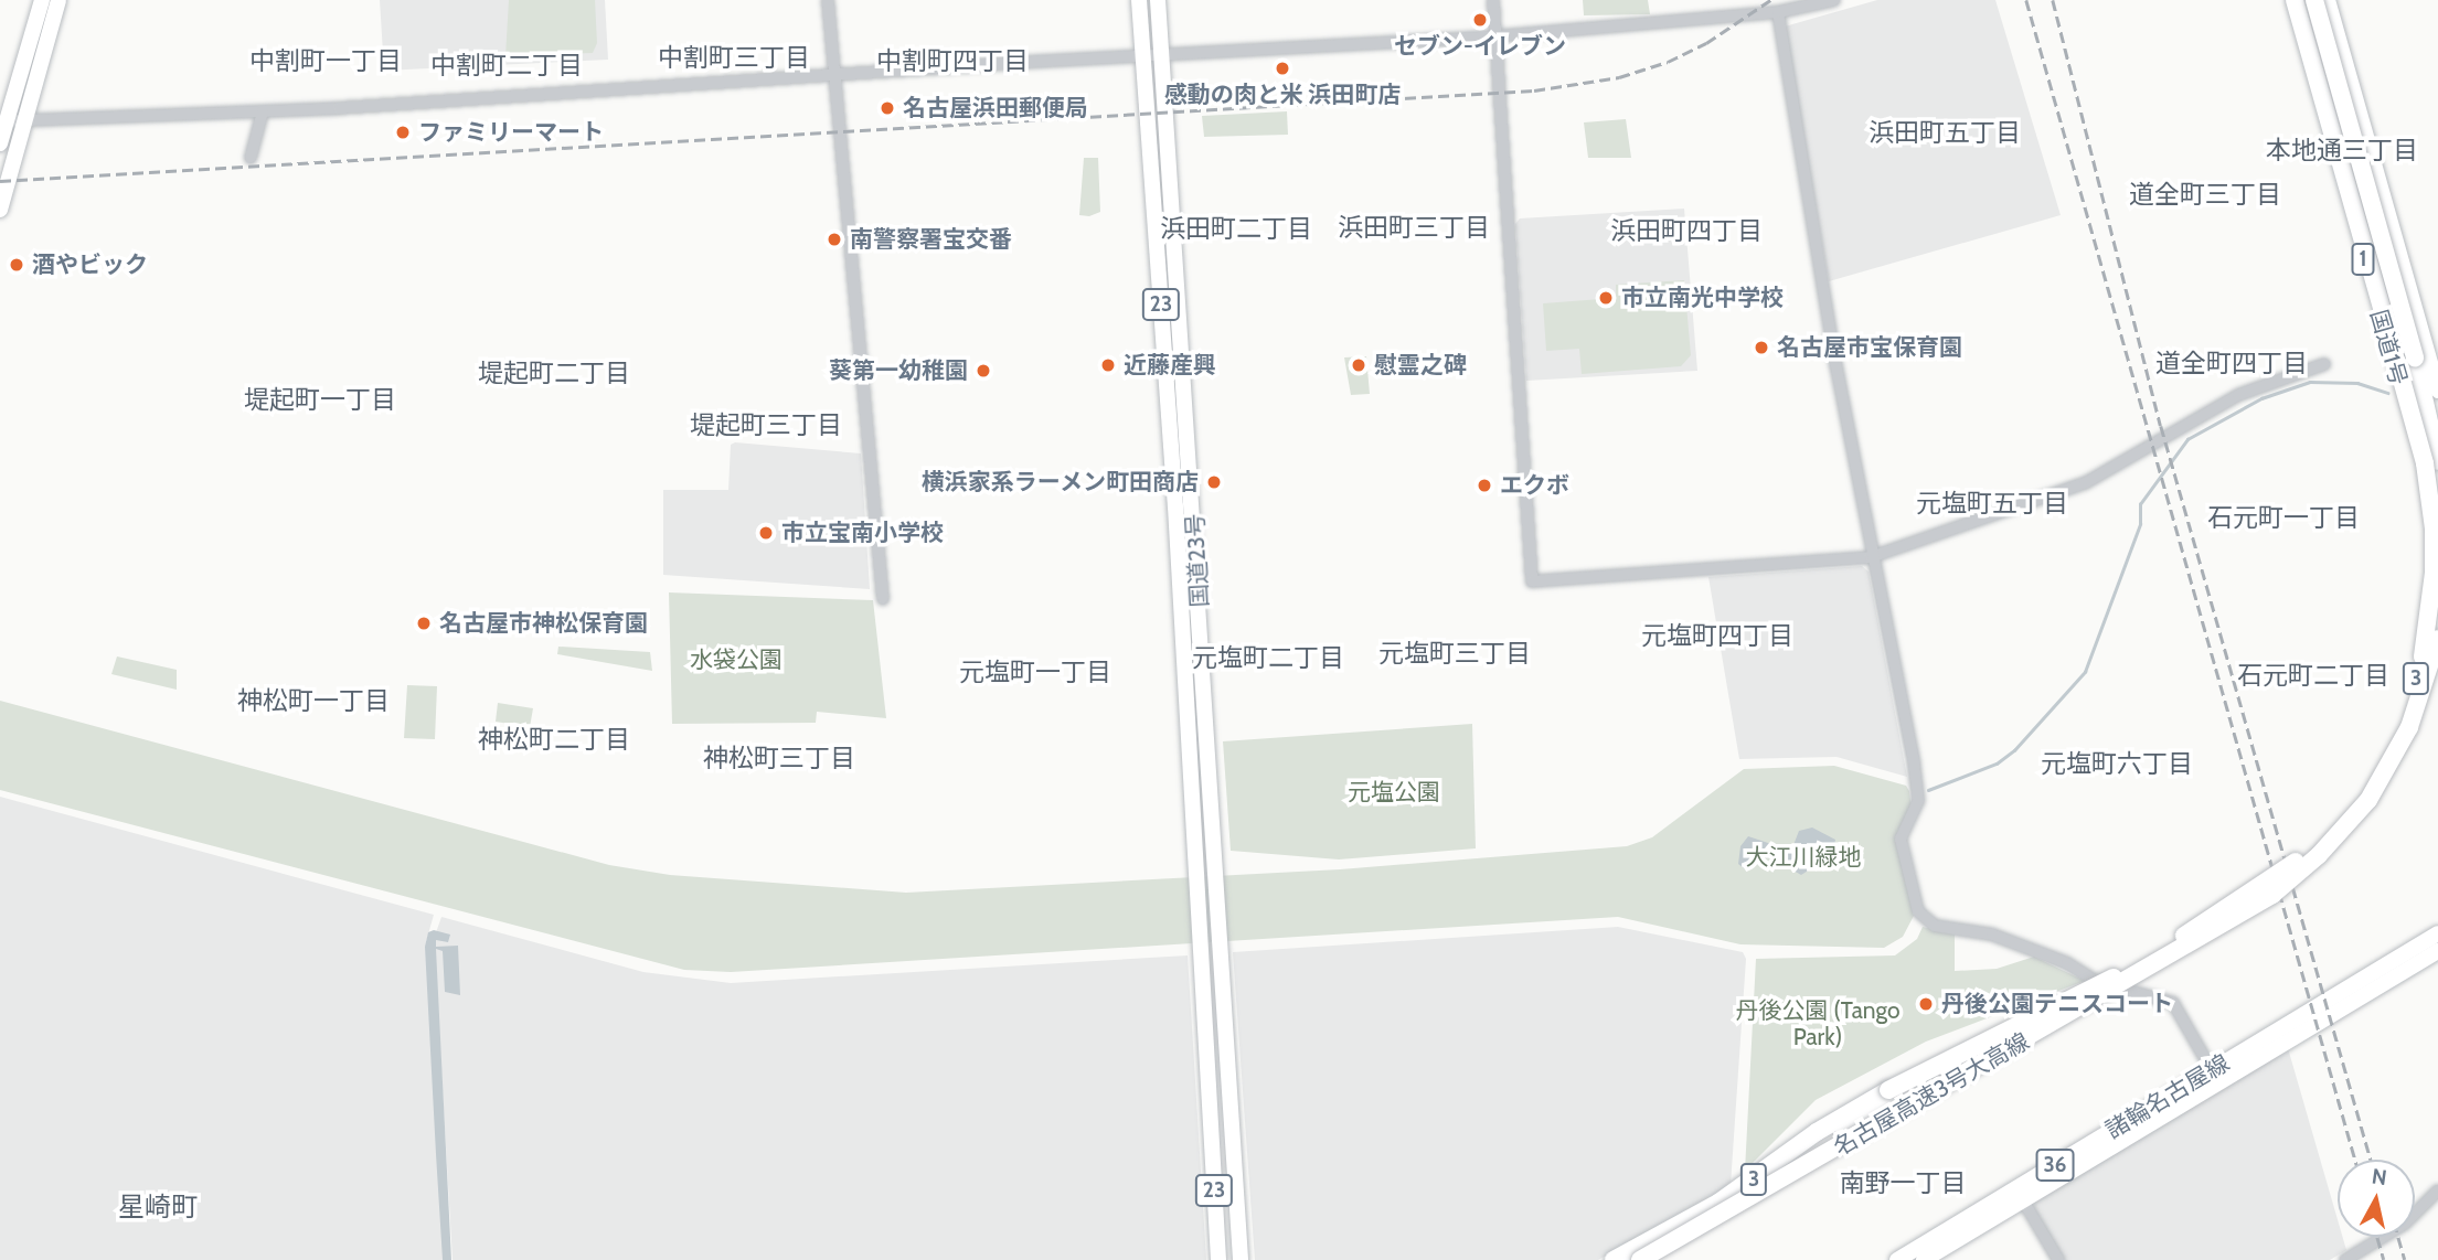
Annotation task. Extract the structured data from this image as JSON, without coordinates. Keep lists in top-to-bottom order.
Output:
{
  "streets": {
    "highway": ["3", "名古屋高速3号大高線"],
    "main road": [
      "1",
      "23",
      "国道1号",
      "国道23号",
      "諸輪名古屋線",
      "36"
    ]
  },
  "crossings": [
    ["国道1号", "3"],
    ["3", "名古屋高速3号大高線"]
  ],
  "districts": [
    "中割町三丁目",
    "中割町一丁目",
    "中割町四丁目",
    "中割町二丁目",
    "浜田町五丁目",
    "本地通三丁目",
    "道全町三丁目",
    "浜田町三丁目",
    "浜田町二丁目",
    "浜田町四丁目",
    "道全町四丁目",
    "堤起町二丁目",
    "堤起町一丁目",
    "堤起町三丁目",
    "元塩町五丁目",
    "石元町一丁目",
    "元塩町四丁目",
    "元塩町三丁目",
    "元塩町二丁目",
    "元塩町一丁目",
    "石元町二丁目",
    "神松町一丁目",
    "神松町二丁目",
    "神松町三丁目",
    "元塩町六丁目",
    "南野一丁目",
    "星崎町"
  ],
  "parks": [
    "水袋公園",
    "元塩公園",
    "大江川緑地",
    "丹後公園 (Tango Park)"
  ],
  "places": [
    "セブン-イレブン",
    "感動の肉と米 浜田町店",
    "名古屋浜田郵便局",
    "ファミリーマート",
    "南警察署宝交番",
    "酒やビック",
    "市立南光中学校",
    "名古屋市宝保育園",
    "近藤産興",
    "慰霊之碑",
    "葵第一幼稚園",
    "横浜家系ラーメン町田商店",
    "エクボ",
    "市立宝南小学校",
    "名古屋市神松保育園",
    "丹後公園テニスコート"
  ],
  "north": "top"
}
